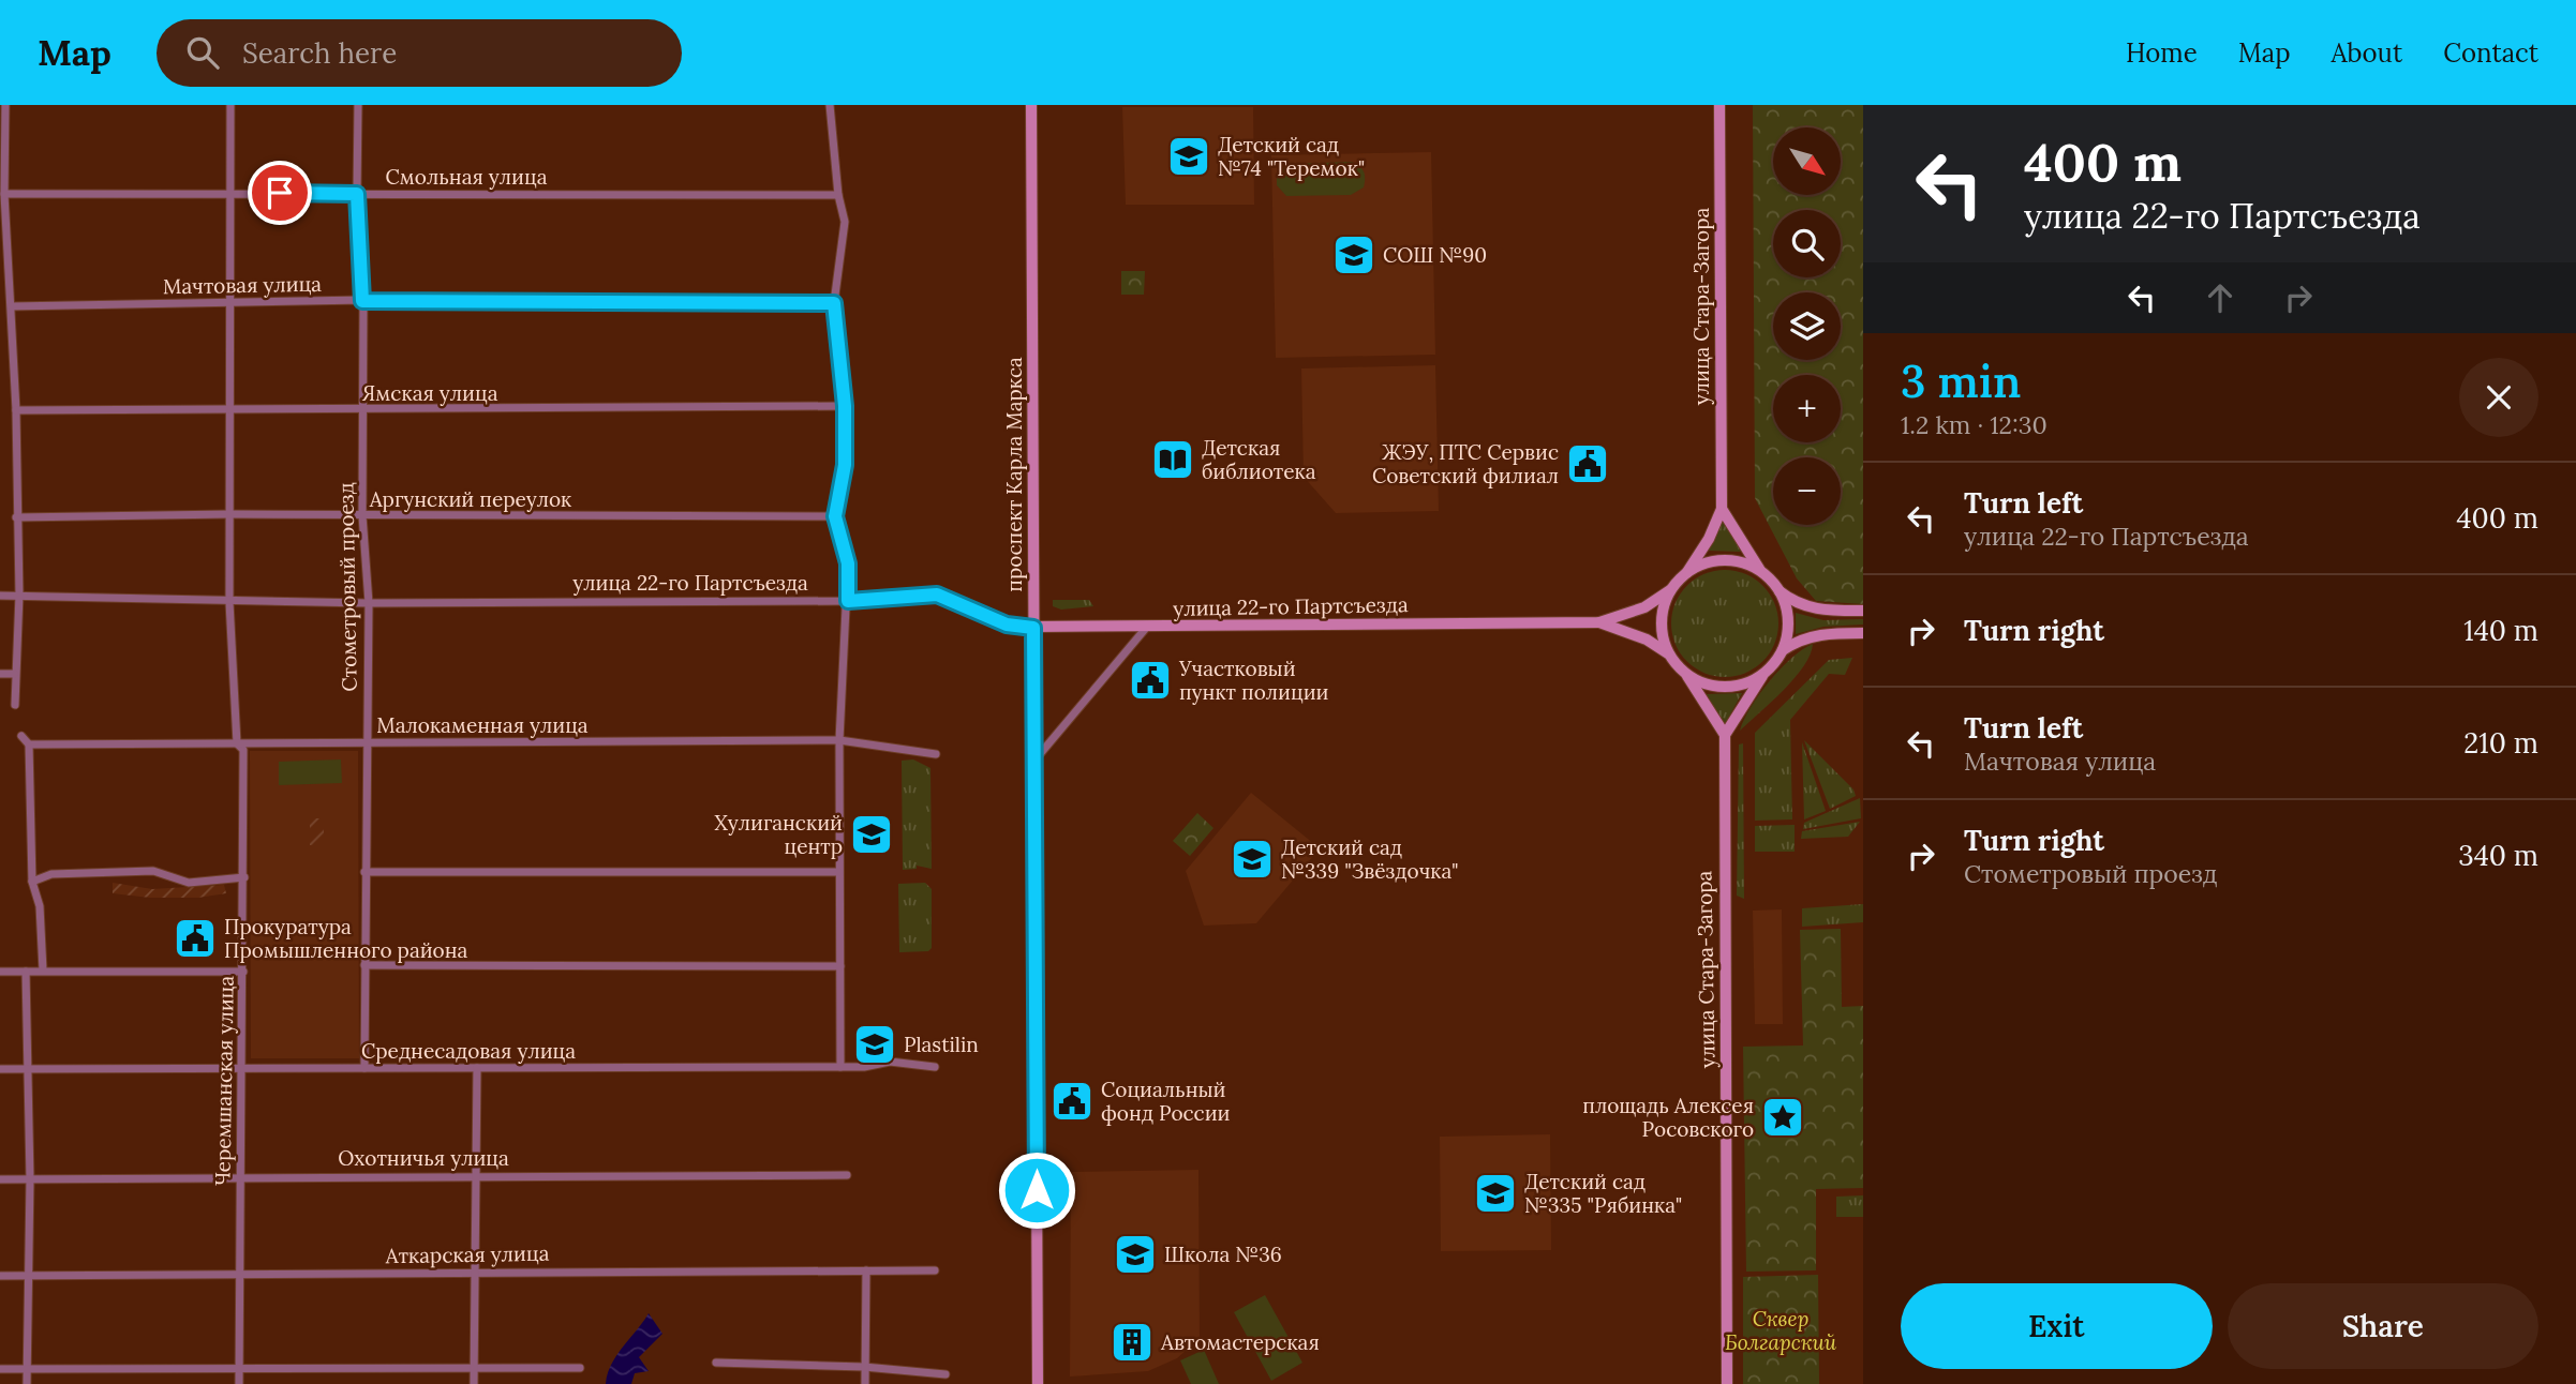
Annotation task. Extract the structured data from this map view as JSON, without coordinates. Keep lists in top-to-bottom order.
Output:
{
  "streets": {
    "street": [
      "Смольная улица",
      "Мачтовая улица",
      "улица Стара-Загора",
      "Ямская улица",
      "проспект Карла Маркса",
      "Аргунский переулок",
      "улица 22-го Партсъезда",
      "Стометровый проезд",
      "Малокаменная улица",
      "Среднесадовая улица",
      "Черемшанская улица",
      "Охотничья улица",
      "Аткарская улица"
    ]
  },
  "crossings": [
    ["Смольная улица", "Стометровый проезд"],
    ["Смольная улица", "Черемшанская улица"],
    ["Мачтовая улица", "Стометровый проезд"],
    ["Мачтовая улица", "Черемшанская улица"],
    ["улица Стара-Загора", "улица 22-го Партсъезда"],
    ["Ямская улица", "Стометровый проезд"],
    ["Ямская улица", "Черемшанская улица"],
    ["проспект Карла Маркса", "улица 22-го Партсъезда"],
    ["Аргунский переулок", "Стометровый проезд"],
    ["Аргунский переулок", "Черемшанская улица"],
    ["улица 22-го Партсъезда", "Стометровый проезд"],
    ["улица 22-го Партсъезда", "Черемшанская улица"],
    ["Стометровый проезд", "Малокаменная улица"],
    ["Стометровый проезд", "Среднесадовая улица"],
    ["Малокаменная улица", "Черемшанская улица"],
    ["Среднесадовая улица", "Черемшанская улица"],
    ["Черемшанская улица", "Охотничья улица"],
    ["Черемшанская улица", "Аткарская улица"]
  ],
  "parks": ["Сквер Болгарский"],
  "places": {
    "school or university": [
      "Детский сад №74 \"Теремок\"",
      "СОШ №90",
      "Хулиганский центр",
      "Детский сад №339 \"Звёздочка\"",
      "Plastilin",
      "Детский сад №335 \"Рябинка\"",
      "Школа №36"
    ],
    "library": ["Детская библиотека"],
    "public building": [
      "ЖЭУ, ПТС Сервис Советский филиал",
      "Участковый пункт полиции",
      "Прокуратура Промышленного района",
      "Социальный фонд России"
    ],
    "place": ["площадь Алексея Росовского"],
    "building": ["Автомастерская"]
  },
  "north": "bottom right",
  "page": {
    "header": "Map",
    "search": "Search here",
    "nav": [
      "Home",
      "Map",
      "About",
      "Contact"
    ],
    "turn": ["400 m", "улица 22-го Партсъезда"],
    "map_buttons": ["+", "−"],
    "heading": ["3 min", "1.2 km · 12:30"],
    "list": [
      {
        "name": "Turn left",
        "note": "улица 22-го Партсъезда",
        "value": "400 m"
      },
      {
        "name": "Turn right",
        "value": "140 m"
      },
      {
        "name": "Turn left",
        "note": "Мачтовая улица",
        "value": "210 m"
      },
      {
        "name": "Turn right",
        "note": "Стометровый проезд",
        "value": "340 m"
      }
    ],
    "buttons": ["Exit", "Share"]
  }
}
